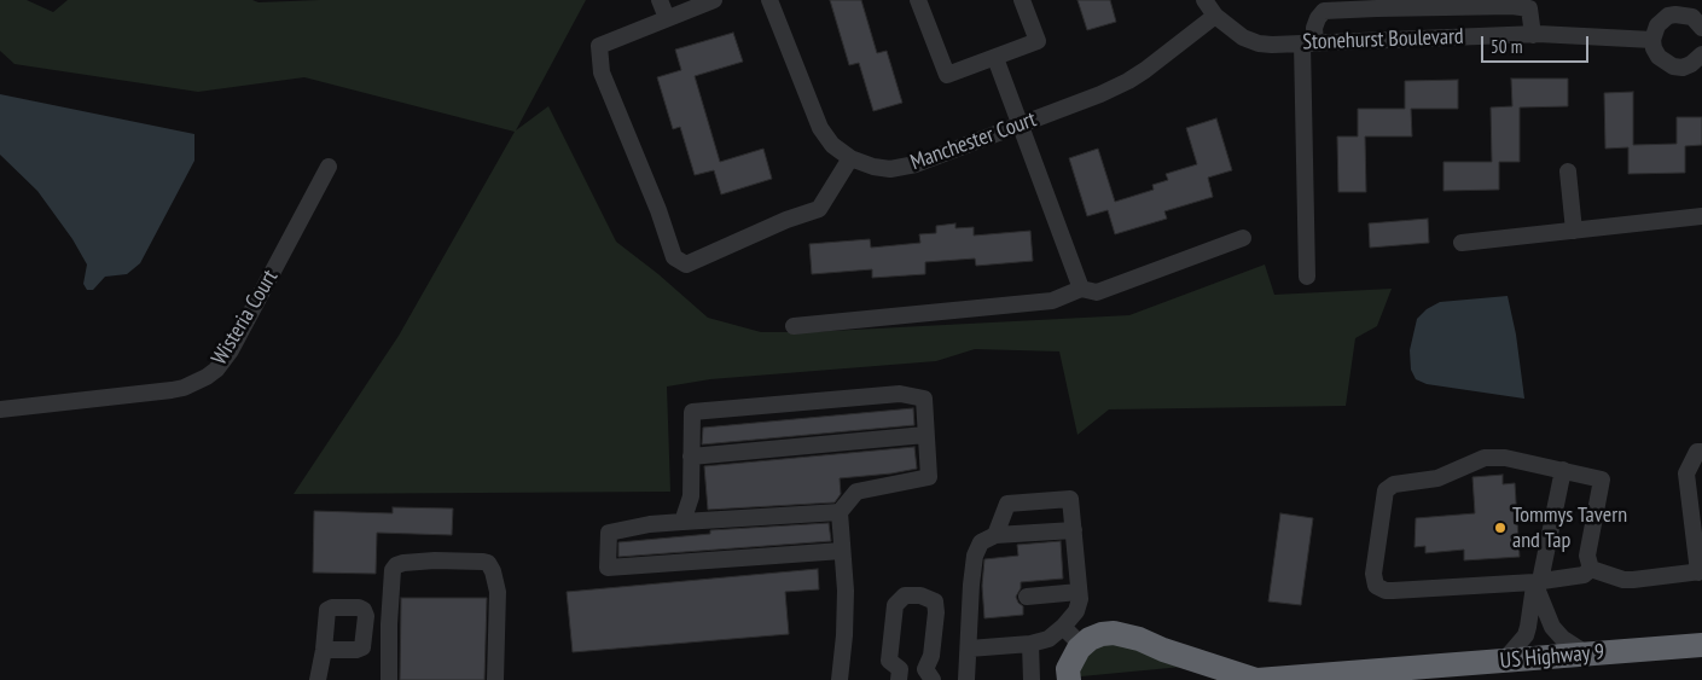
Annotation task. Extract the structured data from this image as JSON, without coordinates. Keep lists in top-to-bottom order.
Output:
{
  "streets": {
    "highway": ["US Highway 9"],
    "street": ["Stonehurst Boulevard", "Manchester Court", "Wisteria Court"]
  },
  "crossings": [
    ["Stonehurst Boulevard", "Manchester Court"]
  ],
  "places": ["Tommys Tavern and Tap"],
  "scale_bar": "50 m"
}
